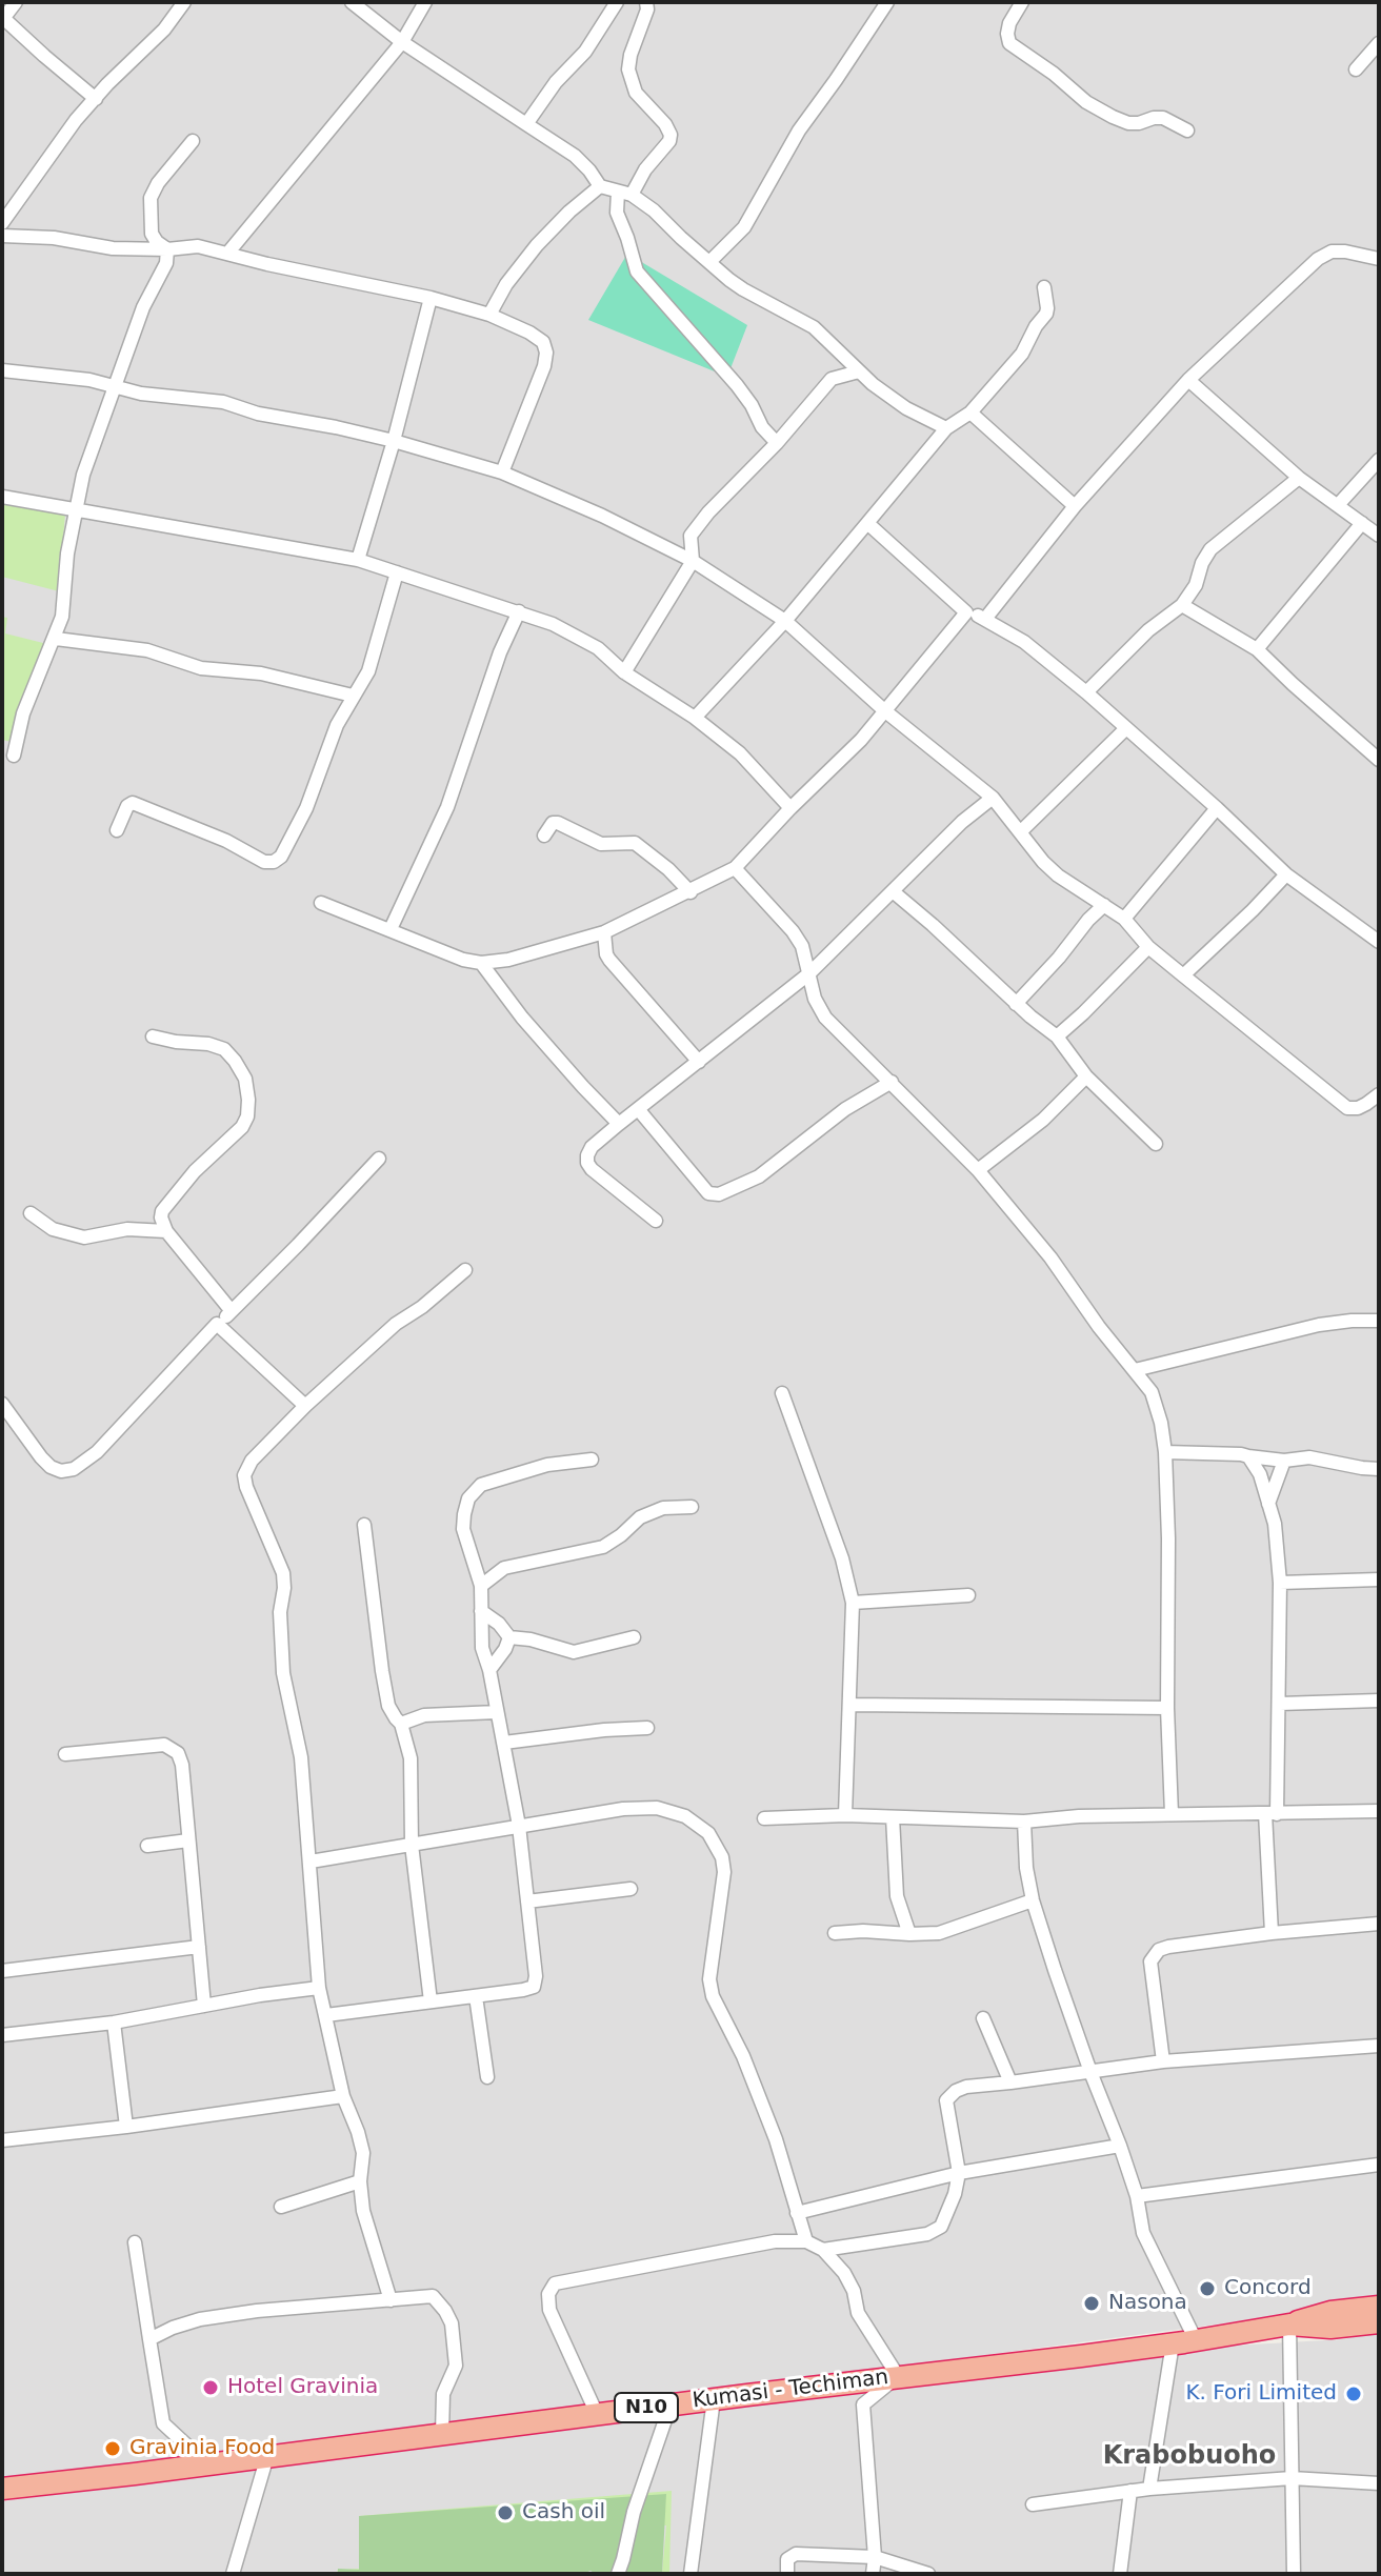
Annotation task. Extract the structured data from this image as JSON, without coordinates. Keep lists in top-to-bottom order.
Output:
{
  "streets": {
    "highway": ["Kumasi - Techiman", "N10"]
  },
  "crossings": [
    ["Kumasi - Techiman", "N10"]
  ],
  "districts": ["Krabobuoho"],
  "places": [
    "Concord",
    "Nasona",
    "Hotel Gravinia",
    "K. Fori Limited",
    "Gravinia Food",
    "Cash oil"
  ]
}
